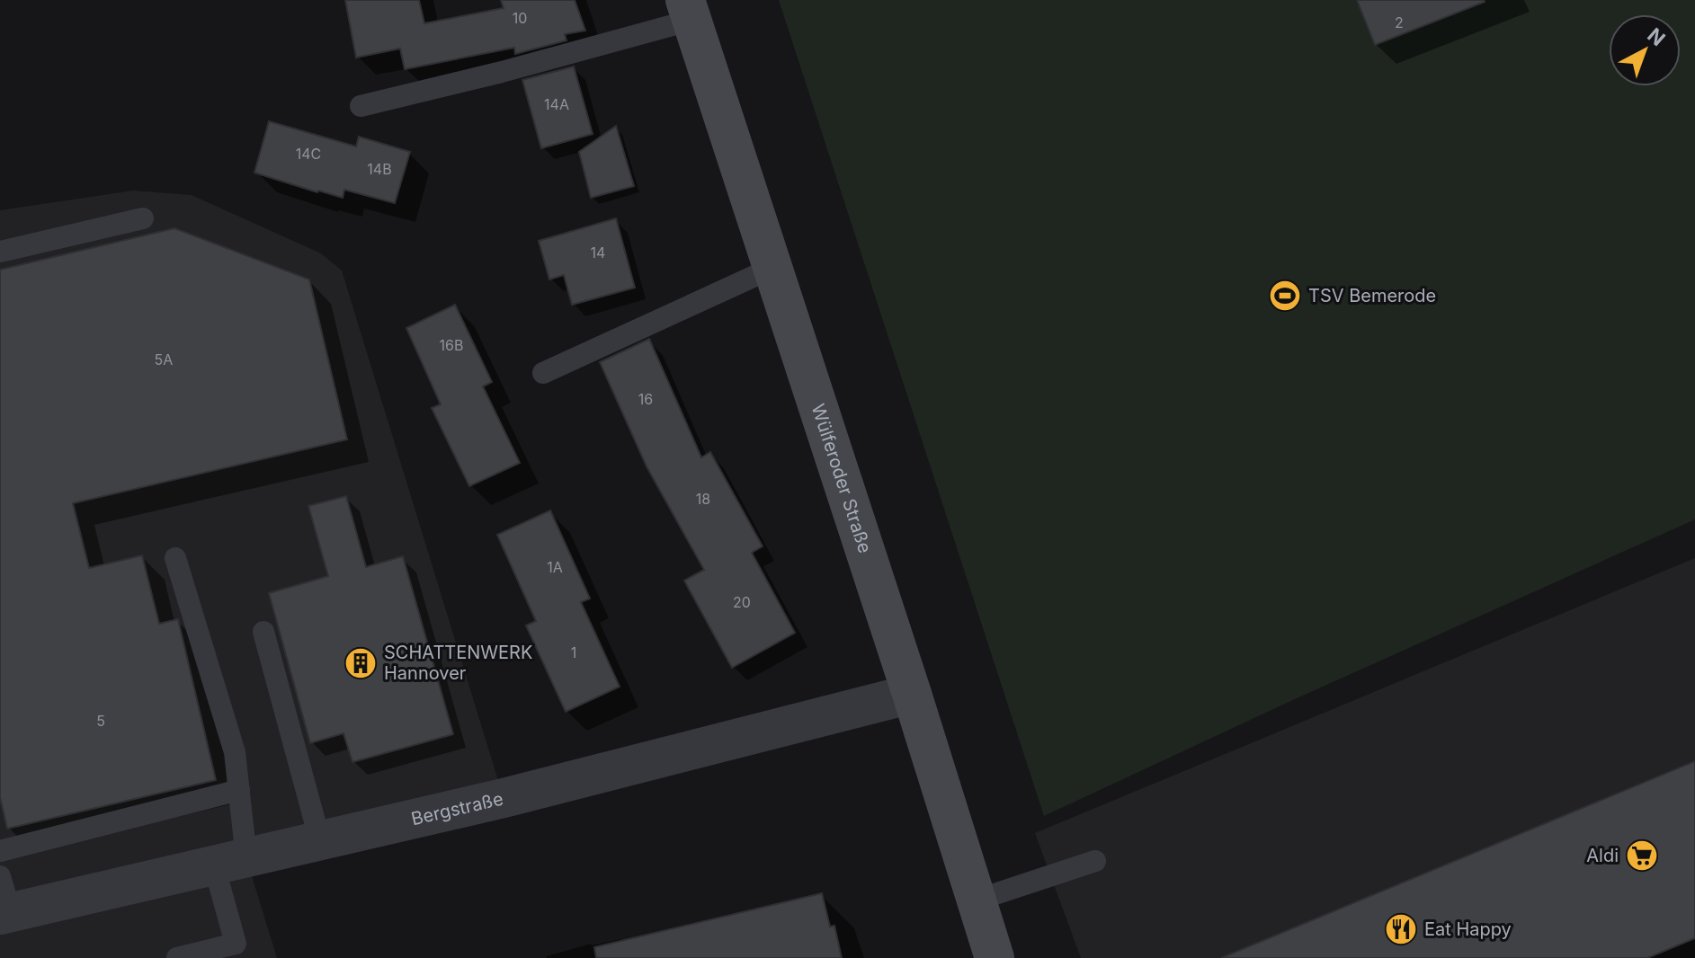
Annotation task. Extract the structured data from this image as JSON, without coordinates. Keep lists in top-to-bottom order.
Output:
{
  "streets": {
    "main road": ["Wülferoder Straße"],
    "street": ["Bergstraße"]
  },
  "crossings": [
    ["Wülferoder Straße", "Bergstraße"]
  ],
  "places": {
    "sports": ["TSV Bemerode"],
    "building": ["SCHATTENWERK Hannover"],
    "supermarket": ["Aldi"],
    "restaurant": ["Eat Happy"]
  },
  "house_numbers": [
    "10",
    "2",
    "14A",
    "14C",
    "14B",
    "14",
    "16B",
    "5A",
    "16",
    "18",
    "1A",
    "20",
    "1",
    "5"
  ],
  "north": "top right"
}
